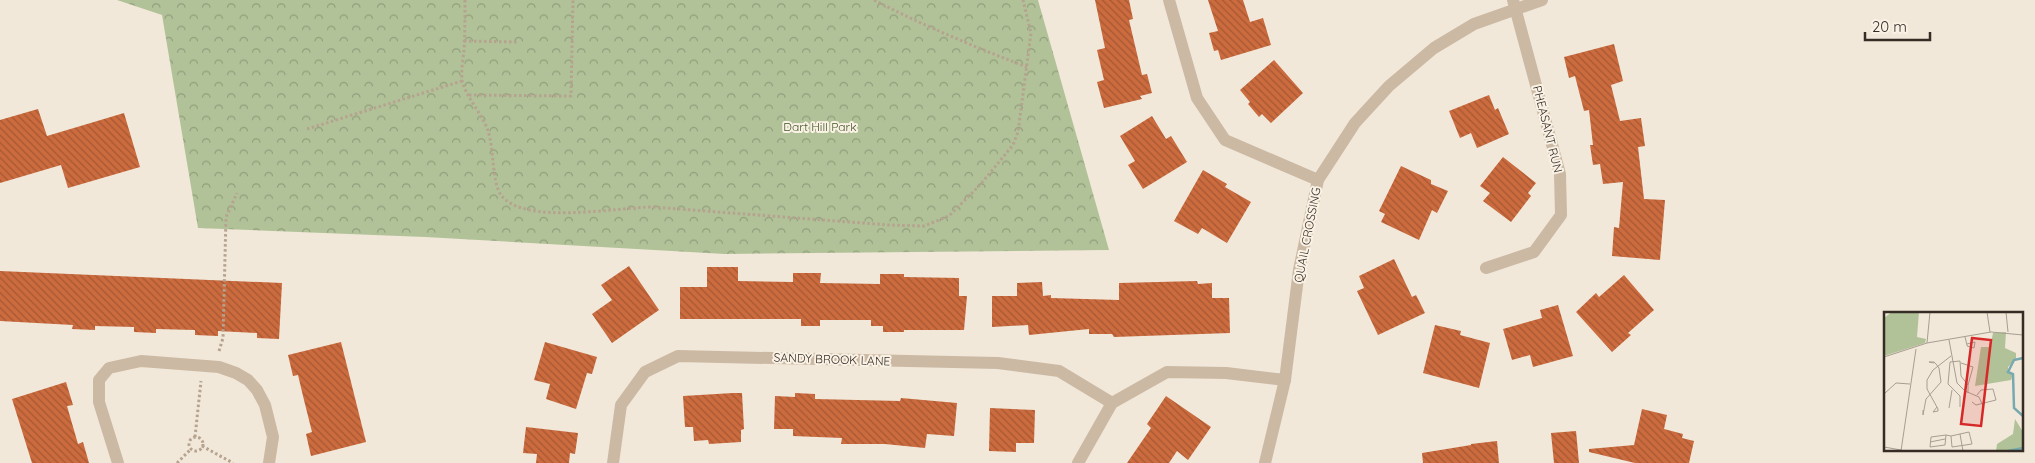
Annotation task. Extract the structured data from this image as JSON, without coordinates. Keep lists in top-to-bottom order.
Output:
{
  "streets": {
    "street": ["PHEASANT RUN", "QUAIL CROSSING", "SANDY BROOK LANE"]
  },
  "crossings": [
    ["PHEASANT RUN", "QUAIL CROSSING"]
  ],
  "parks": ["Dart Hill Park"],
  "scale_bar": "20 m"
}
